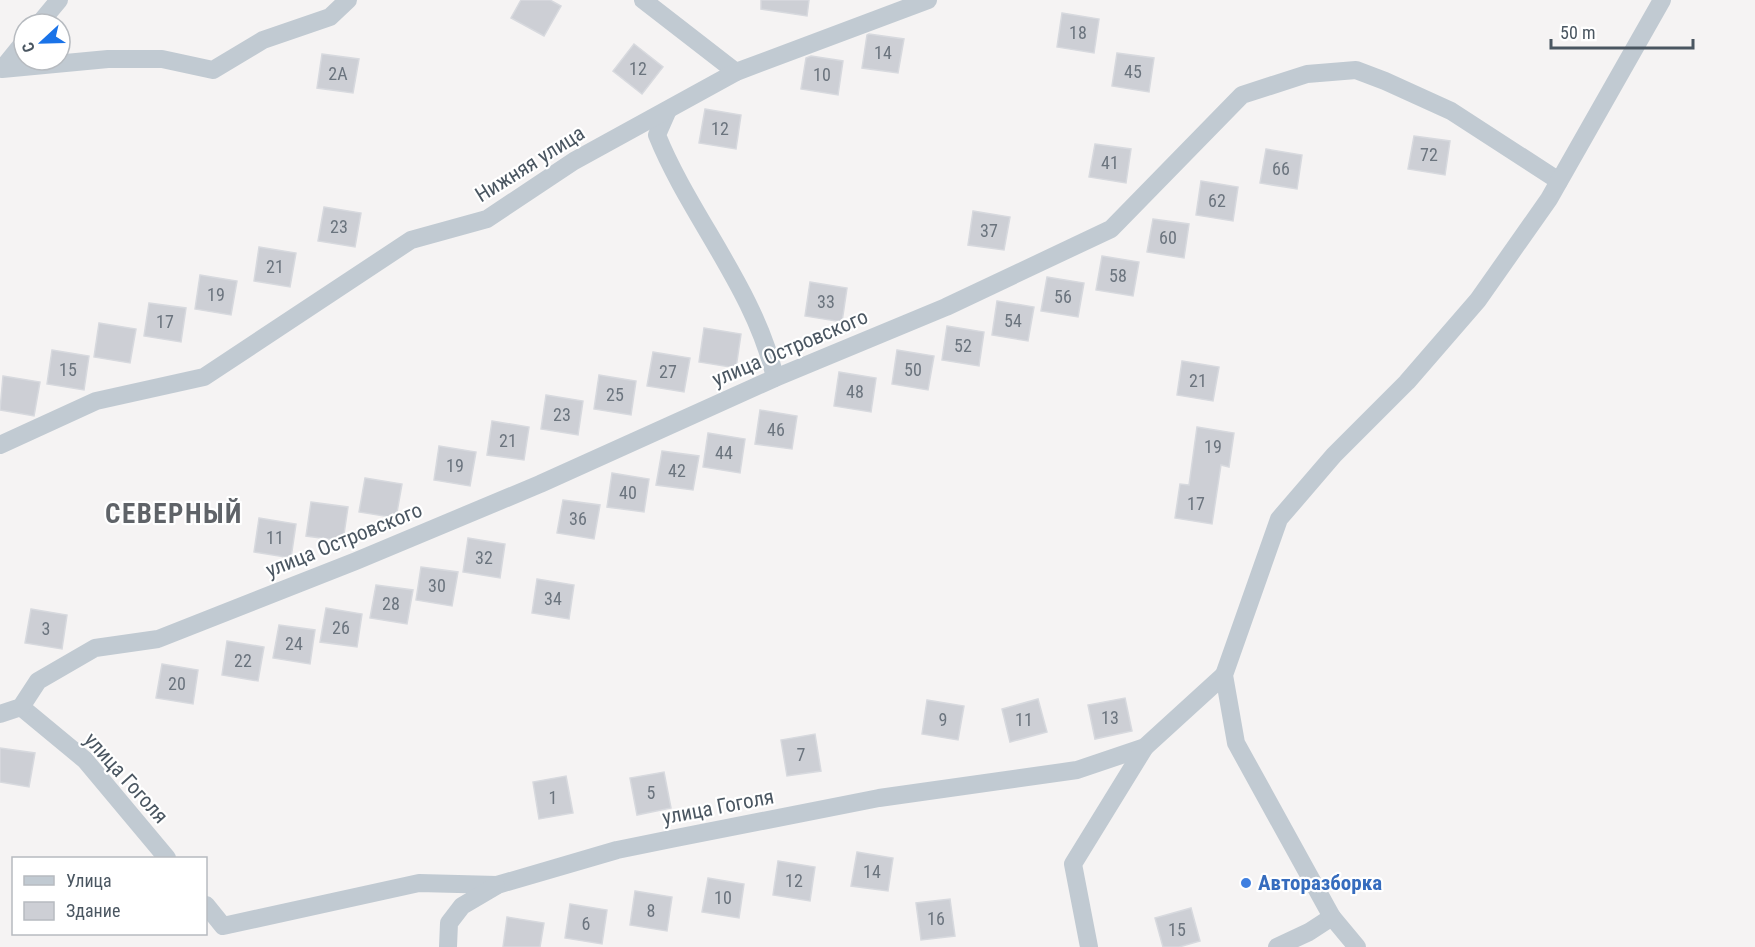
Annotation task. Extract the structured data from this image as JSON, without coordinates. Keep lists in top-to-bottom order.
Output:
{
  "streets": {
    "street": ["Нижняя улица", "улица Островского", "улица Гоголя"]
  },
  "crossings": [
    ["улица Островского", "улица Гоголя"]
  ],
  "districts": ["СЕВЕРНЫЙ"],
  "places": ["Авторазборка"],
  "house_numbers": [
    "18",
    "14",
    "12",
    "45",
    "2А",
    "10",
    "12",
    "72",
    "41",
    "66",
    "62",
    "23",
    "37",
    "60",
    "21",
    "58",
    "19",
    "56",
    "33",
    "54",
    "17",
    "52",
    "15",
    "50",
    "27",
    "21",
    "48",
    "25",
    "23",
    "46",
    "21",
    "19",
    "44",
    "19",
    "42",
    "40",
    "17",
    "36",
    "11",
    "32",
    "30",
    "34",
    "28",
    "26",
    "3",
    "24",
    "22",
    "20",
    "13",
    "9",
    "11",
    "7",
    "5",
    "1",
    "14",
    "12",
    "10",
    "8",
    "16",
    "6",
    "15"
  ],
  "legend": ["Улица", "Здание"],
  "scale_bar": "50 m",
  "north": "left"
}
